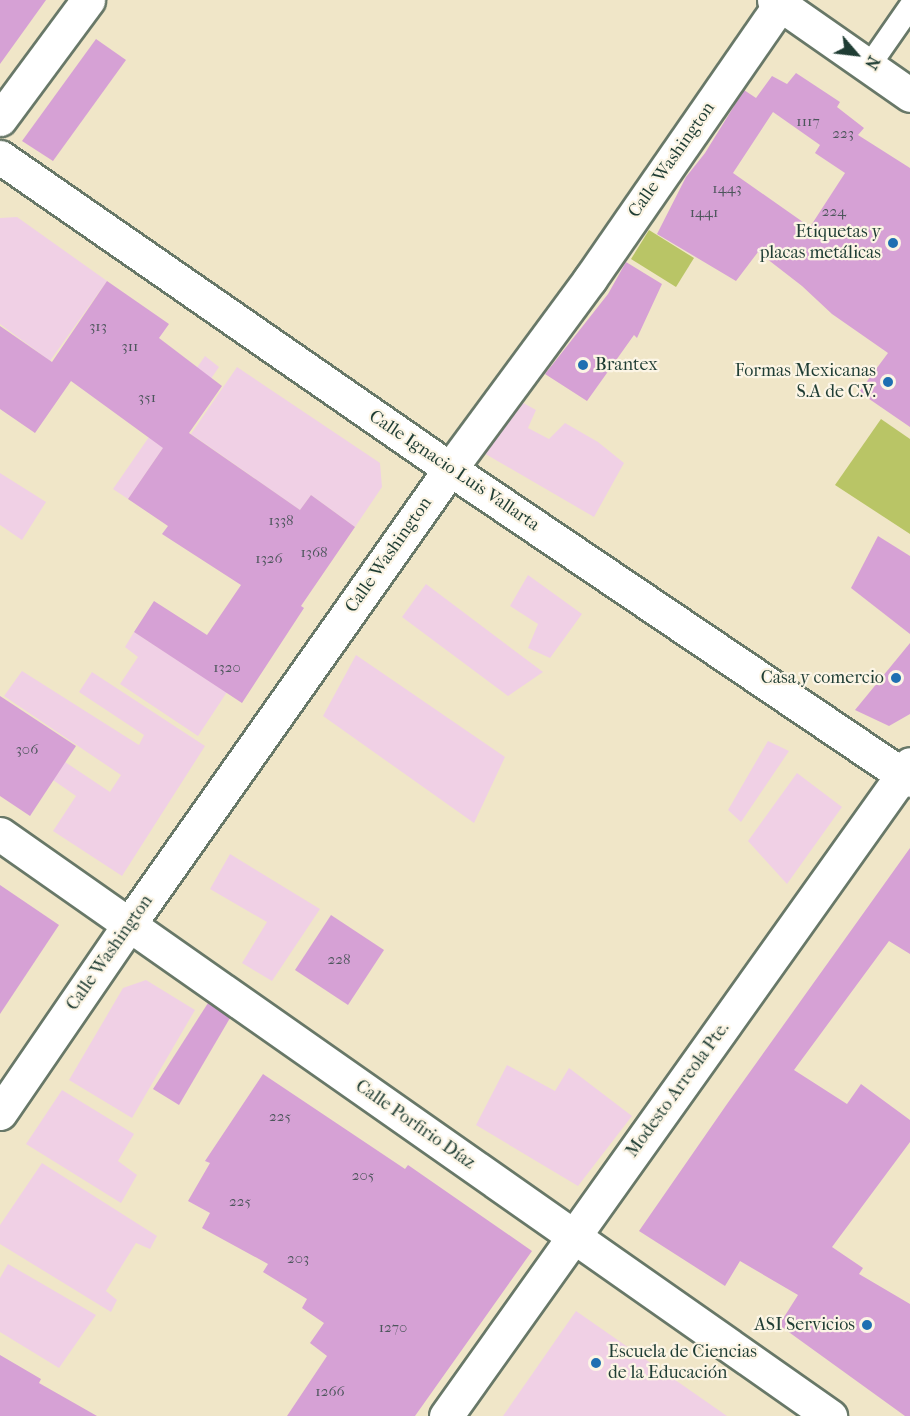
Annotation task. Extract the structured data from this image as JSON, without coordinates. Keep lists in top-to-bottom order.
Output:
{
  "streets": {
    "street": [
      "Calle Washington",
      "Calle Ignacio Luis Vallarta",
      "Modesto Arreola Pte.",
      "Calle Porfirio Díaz"
    ]
  },
  "crossings": [
    ["Calle Washington", "Calle Ignacio Luis Vallarta"],
    ["Calle Washington", "Calle Porfirio Díaz"],
    ["Calle Ignacio Luis Vallarta", "Modesto Arreola Pte."],
    ["Modesto Arreola Pte.", "Calle Porfirio Díaz"]
  ],
  "places": [
    "Etiquetas y placas metálicas",
    "Brantex",
    "Formas Mexicanas S.A de C.V.",
    "Casa y comercio",
    "ASI Servicios",
    "Escuela de Ciencias de la Educación"
  ],
  "house_numbers": [
    "1117",
    "223",
    "1443",
    "224",
    "1441",
    "313",
    "311",
    "351",
    "1338",
    "1368",
    "1326",
    "1320",
    "306",
    "228",
    "225",
    "205",
    "225",
    "203",
    "1270",
    "1266"
  ],
  "north": "bottom right"
}
